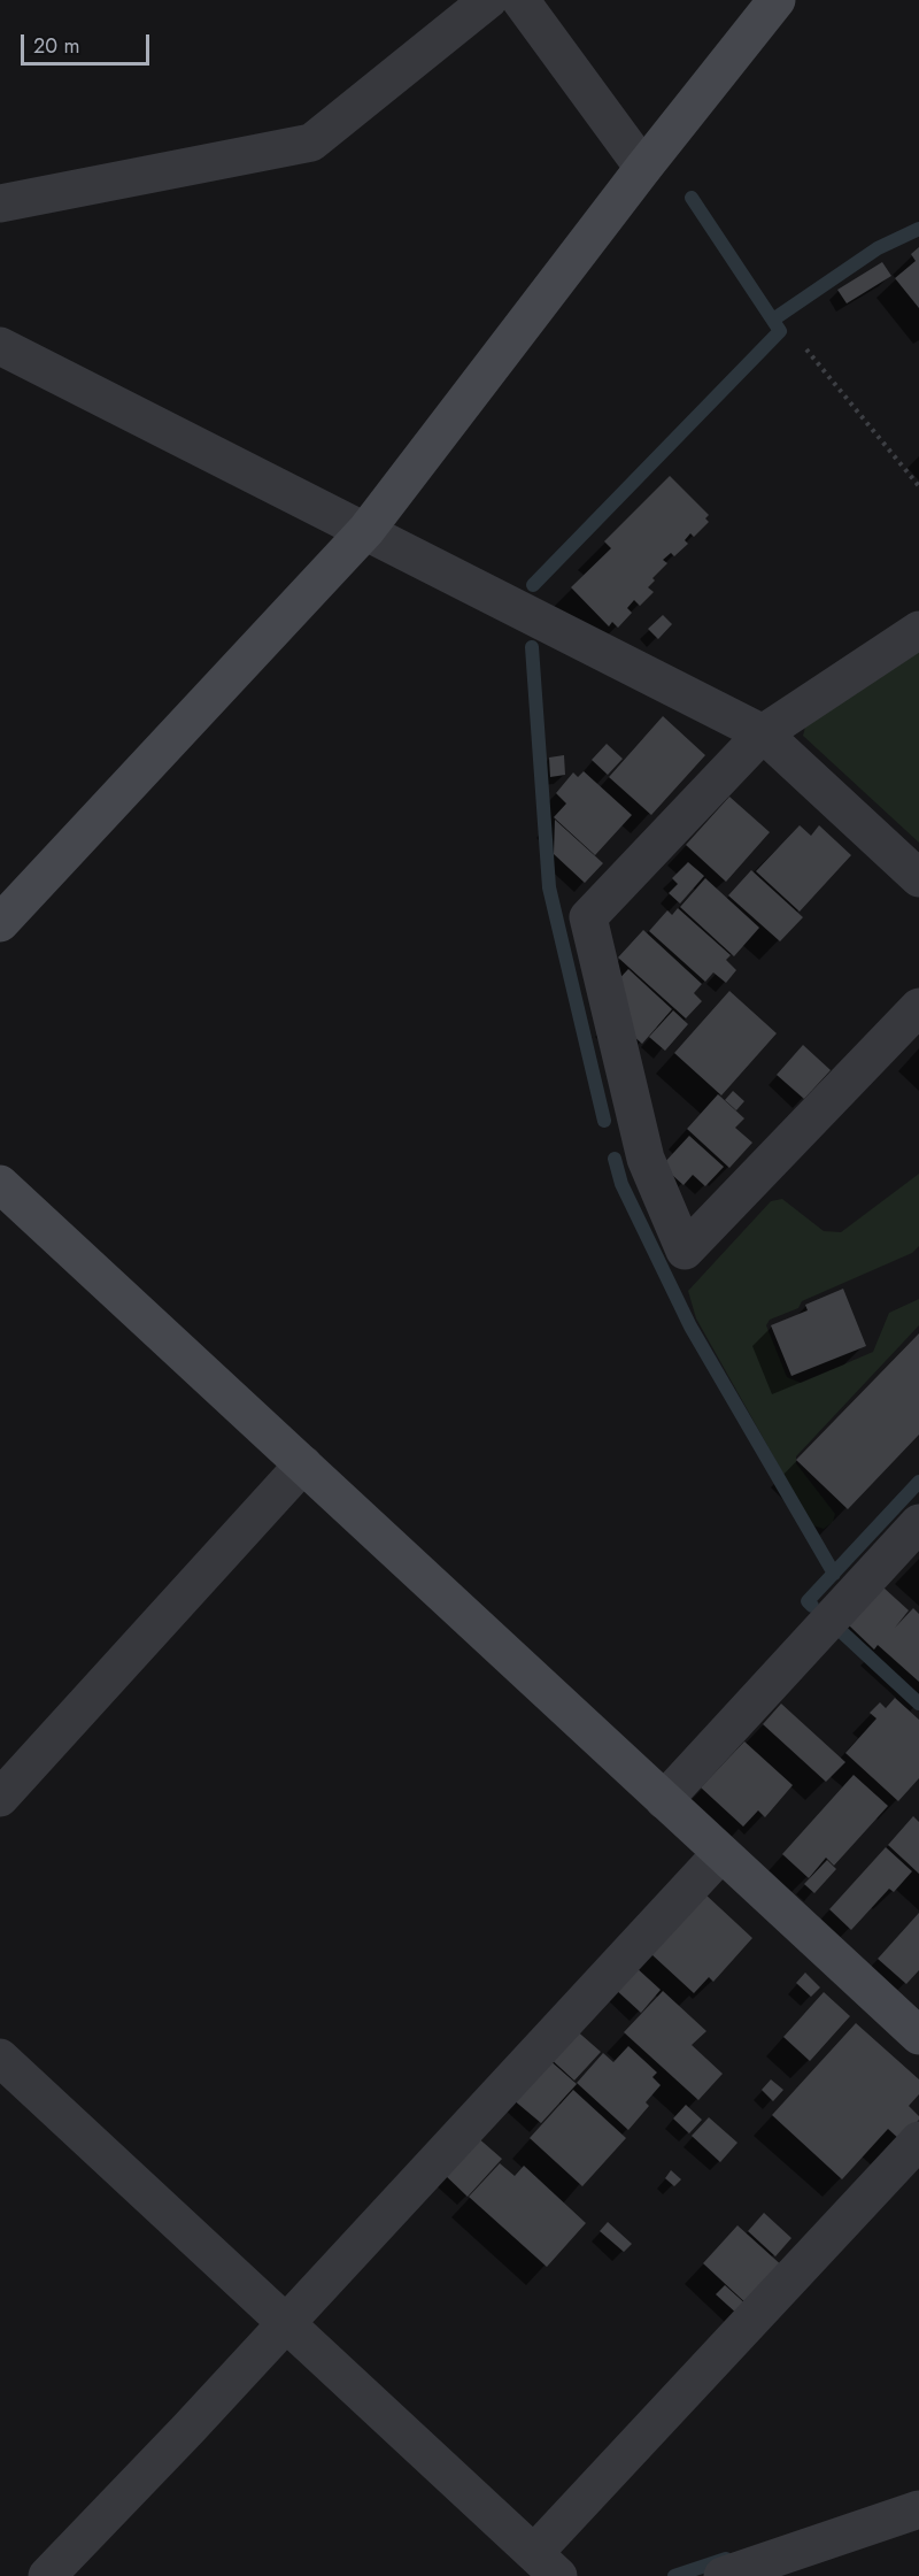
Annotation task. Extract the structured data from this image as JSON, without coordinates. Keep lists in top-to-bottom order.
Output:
{
  "scale_bar": "20 m"
}
